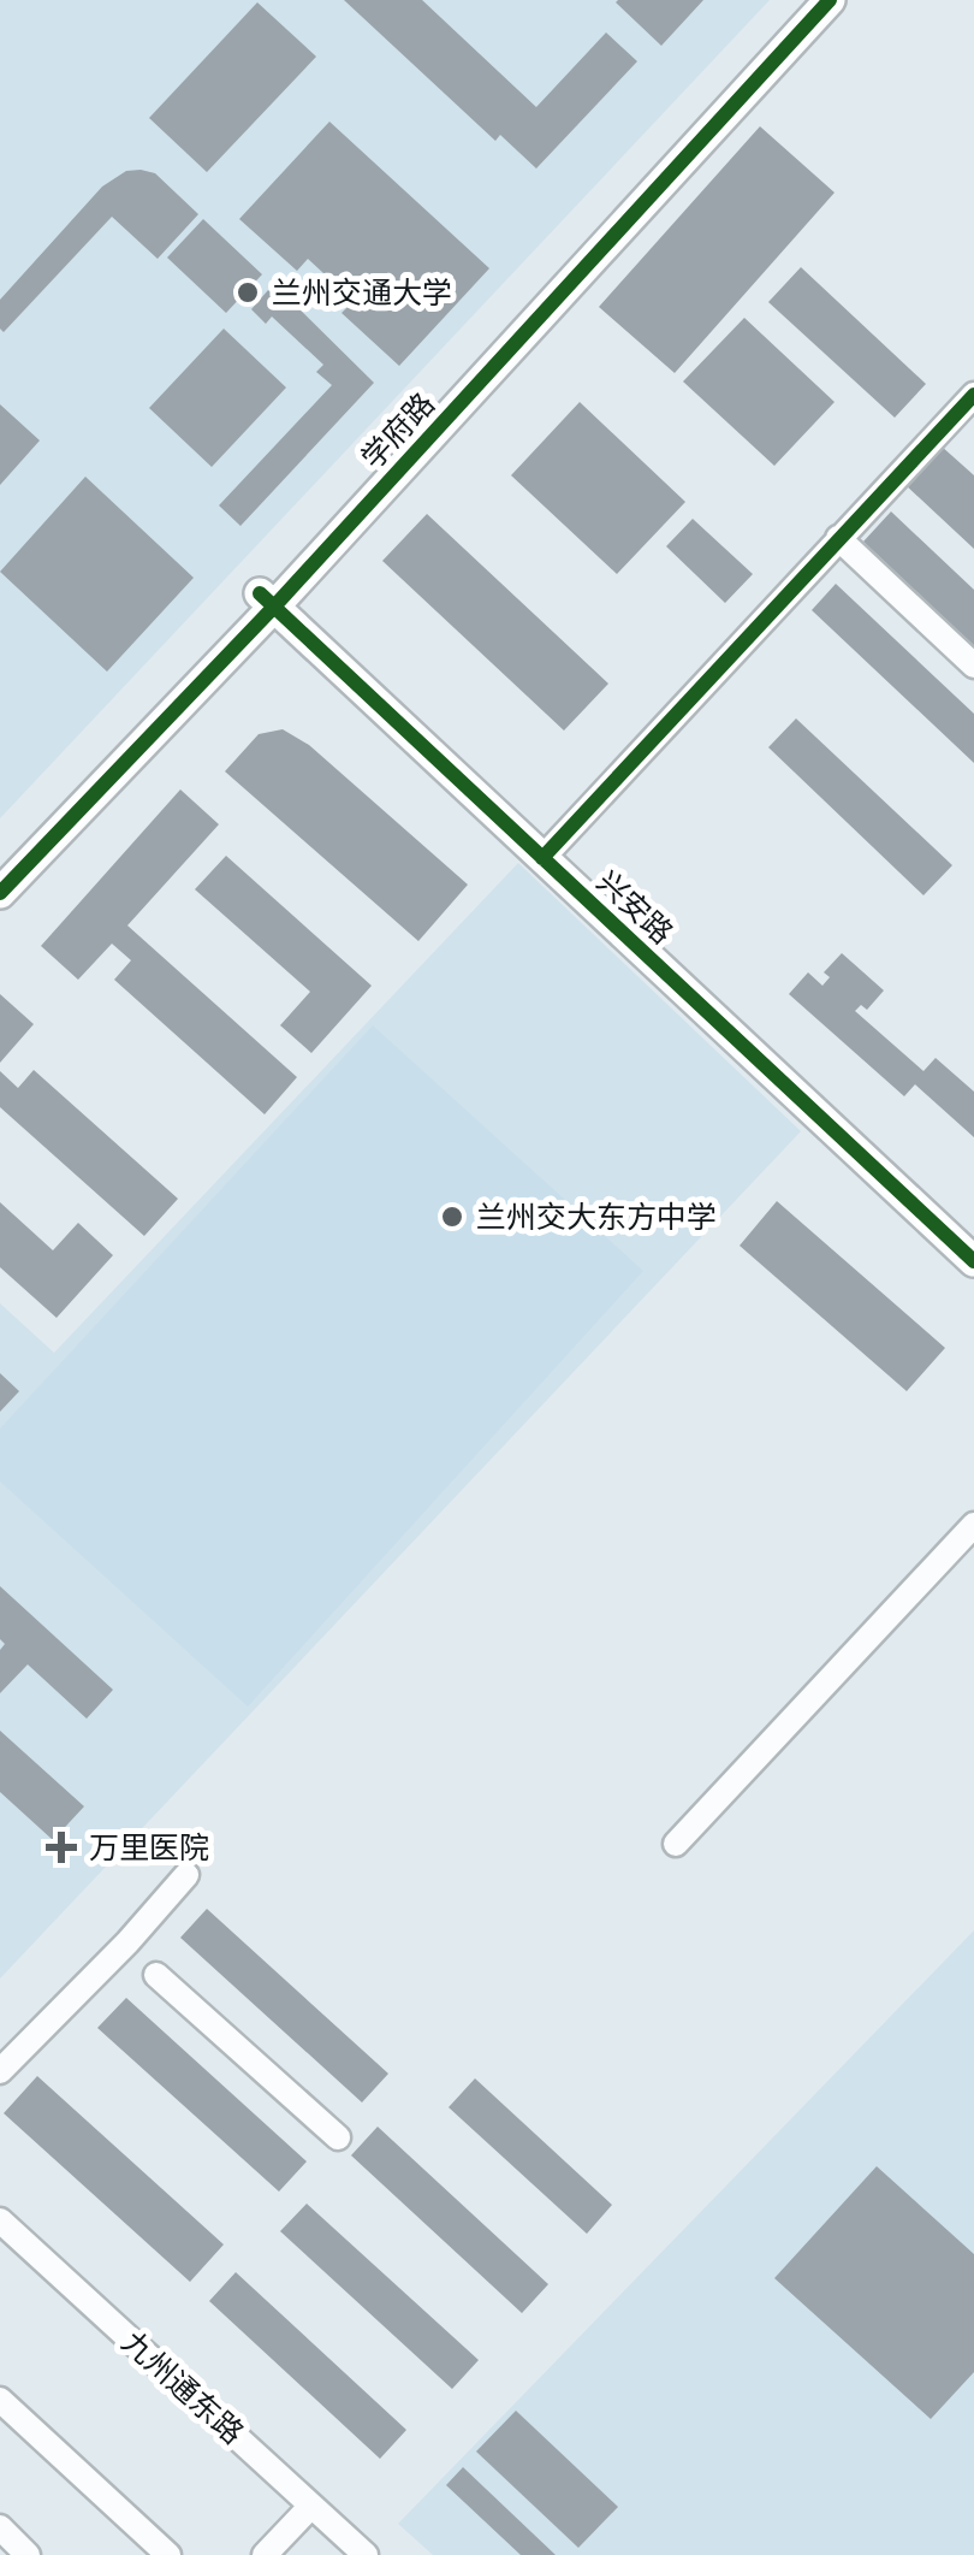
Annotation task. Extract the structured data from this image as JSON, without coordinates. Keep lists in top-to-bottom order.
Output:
{
  "streets": {
    "street": ["学府路", "兴安路", "九州通东路"]
  },
  "crossings": [
    ["学府路", "兴安路"]
  ],
  "places": {
    "other": ["兰州交通大学", "兰州交大东方中学"],
    "health": ["万里医院"]
  }
}
